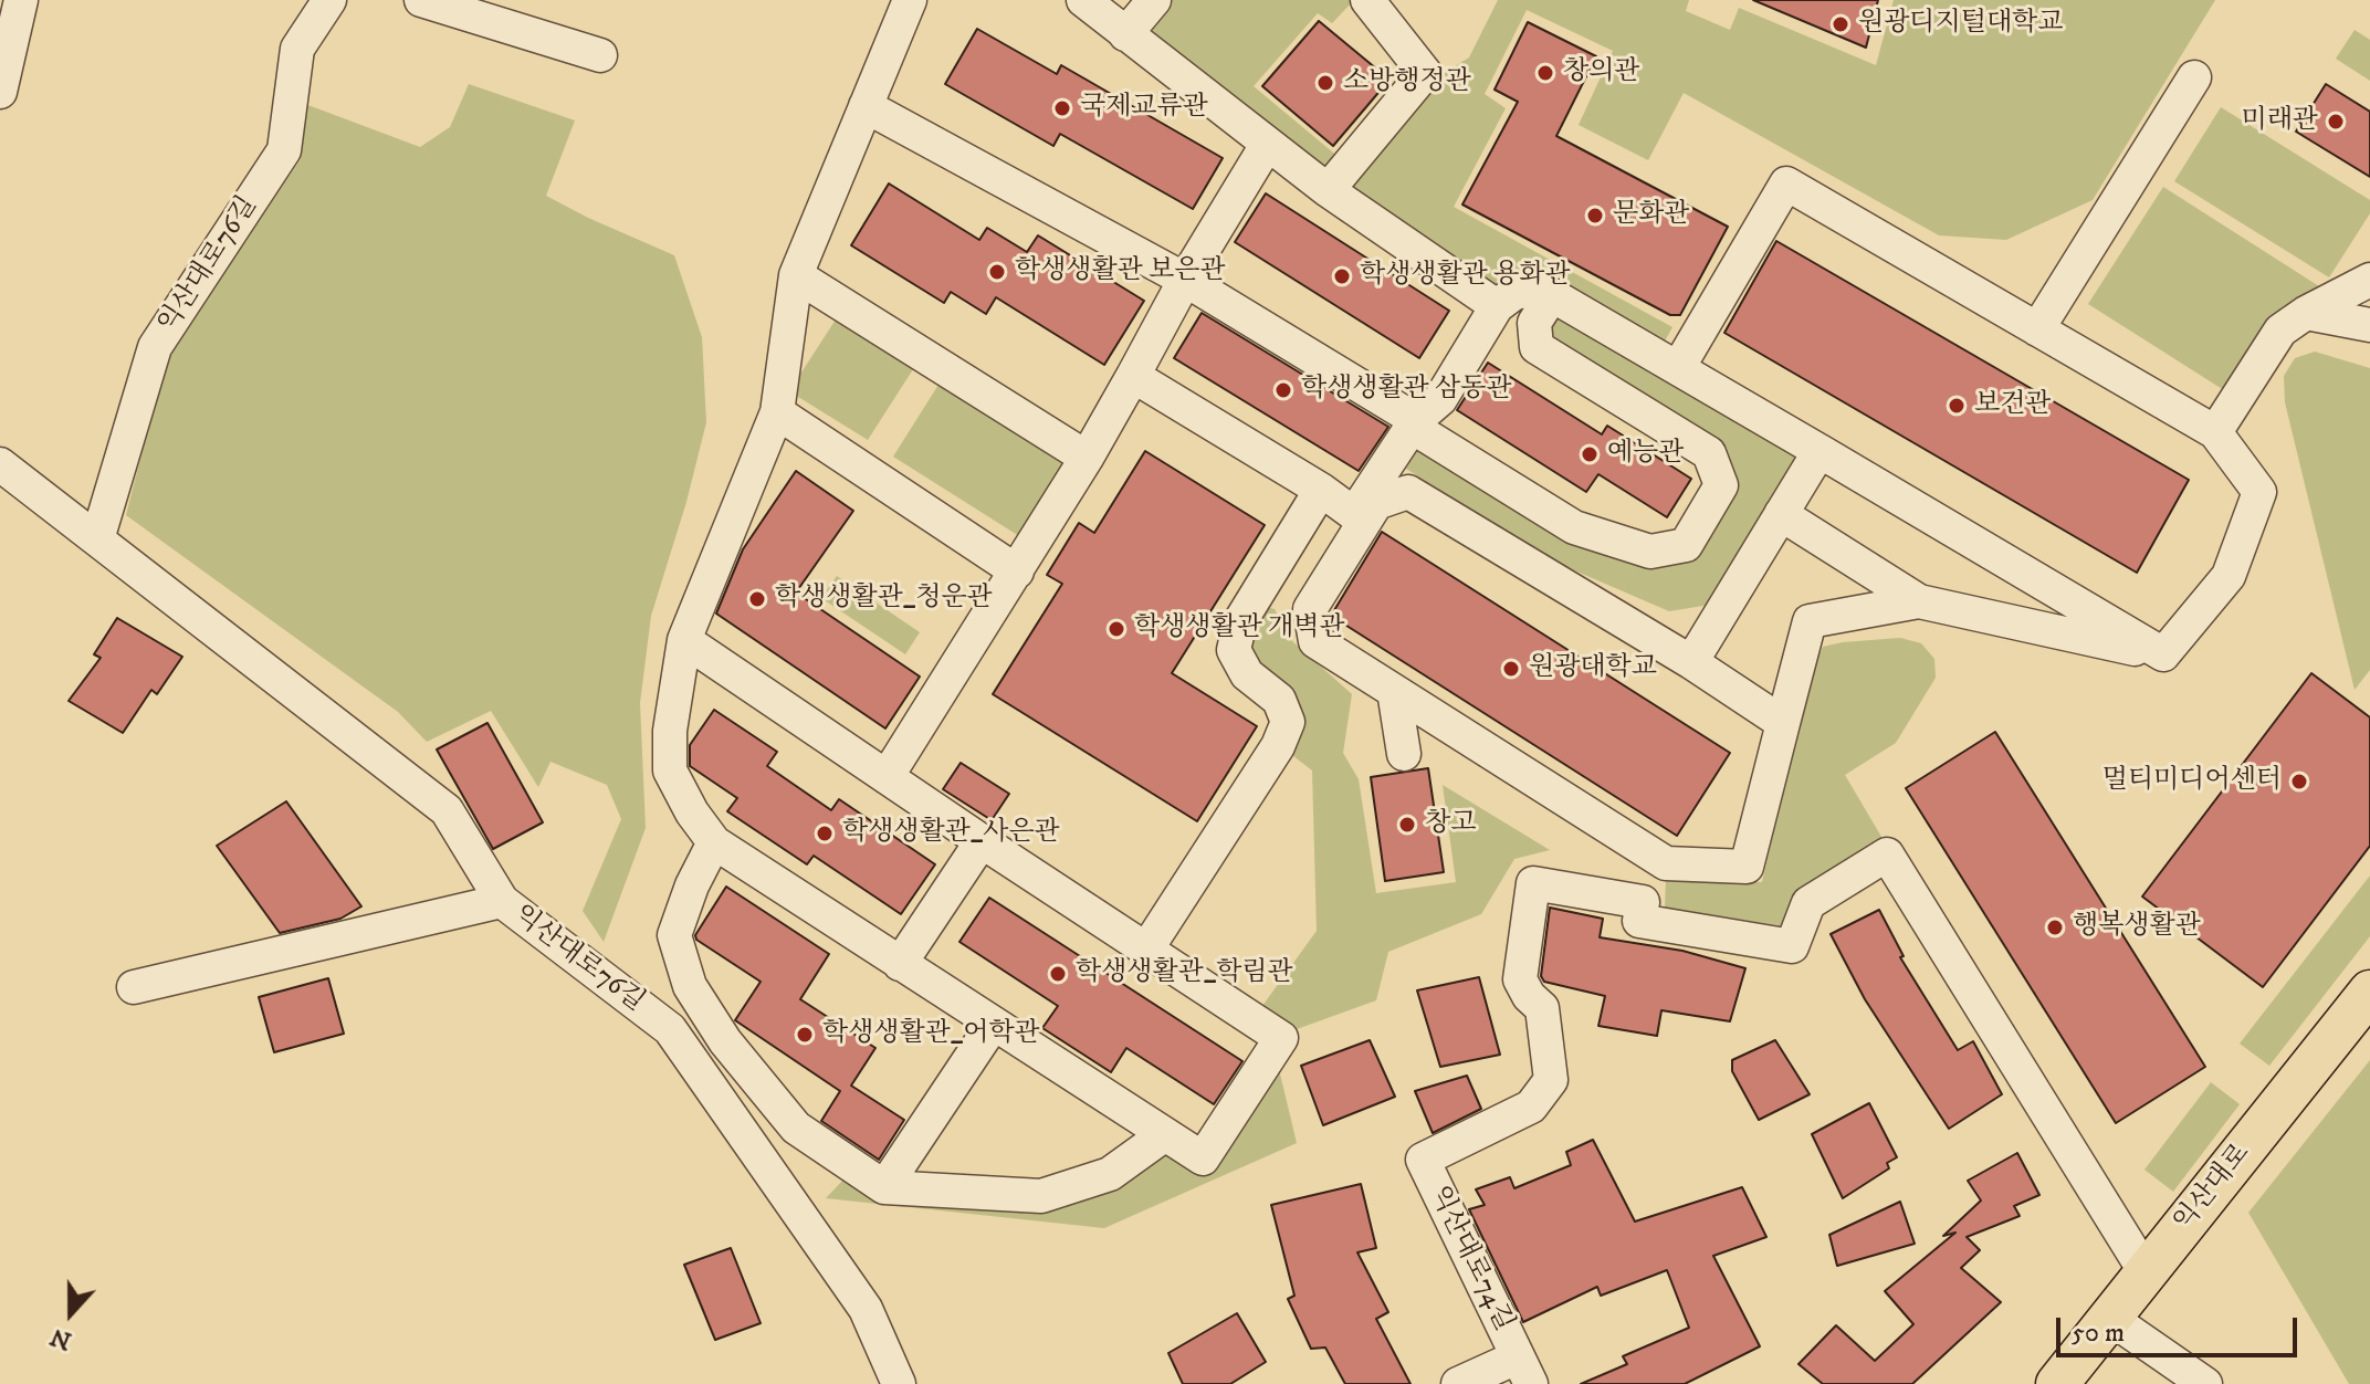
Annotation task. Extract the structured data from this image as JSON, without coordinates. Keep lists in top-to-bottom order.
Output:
{
  "streets": {
    "main road": ["익산대로"],
    "street": ["익산대로76길", "익산대로74길"]
  },
  "crossings": [
    ["익산대로", "익산대로74길"]
  ],
  "places": [
    "원광디지털대학교",
    "창의관",
    "소방행정관",
    "국제교류관",
    "미래관",
    "문화관",
    "학생생활관 보은관",
    "학생생활관 용화관",
    "학생생활관 삼동관",
    "보건관",
    "예능관",
    "학생생활관_청운관",
    "학생생활관 개벽관",
    "원광대학교",
    "멀티미디어센터",
    "창고",
    "학생생활관_사은관",
    "행복생활관",
    "학생생활관_학림관",
    "학생생활관_어학관"
  ],
  "scale_bar": "50 m",
  "north": "bottom"
}
